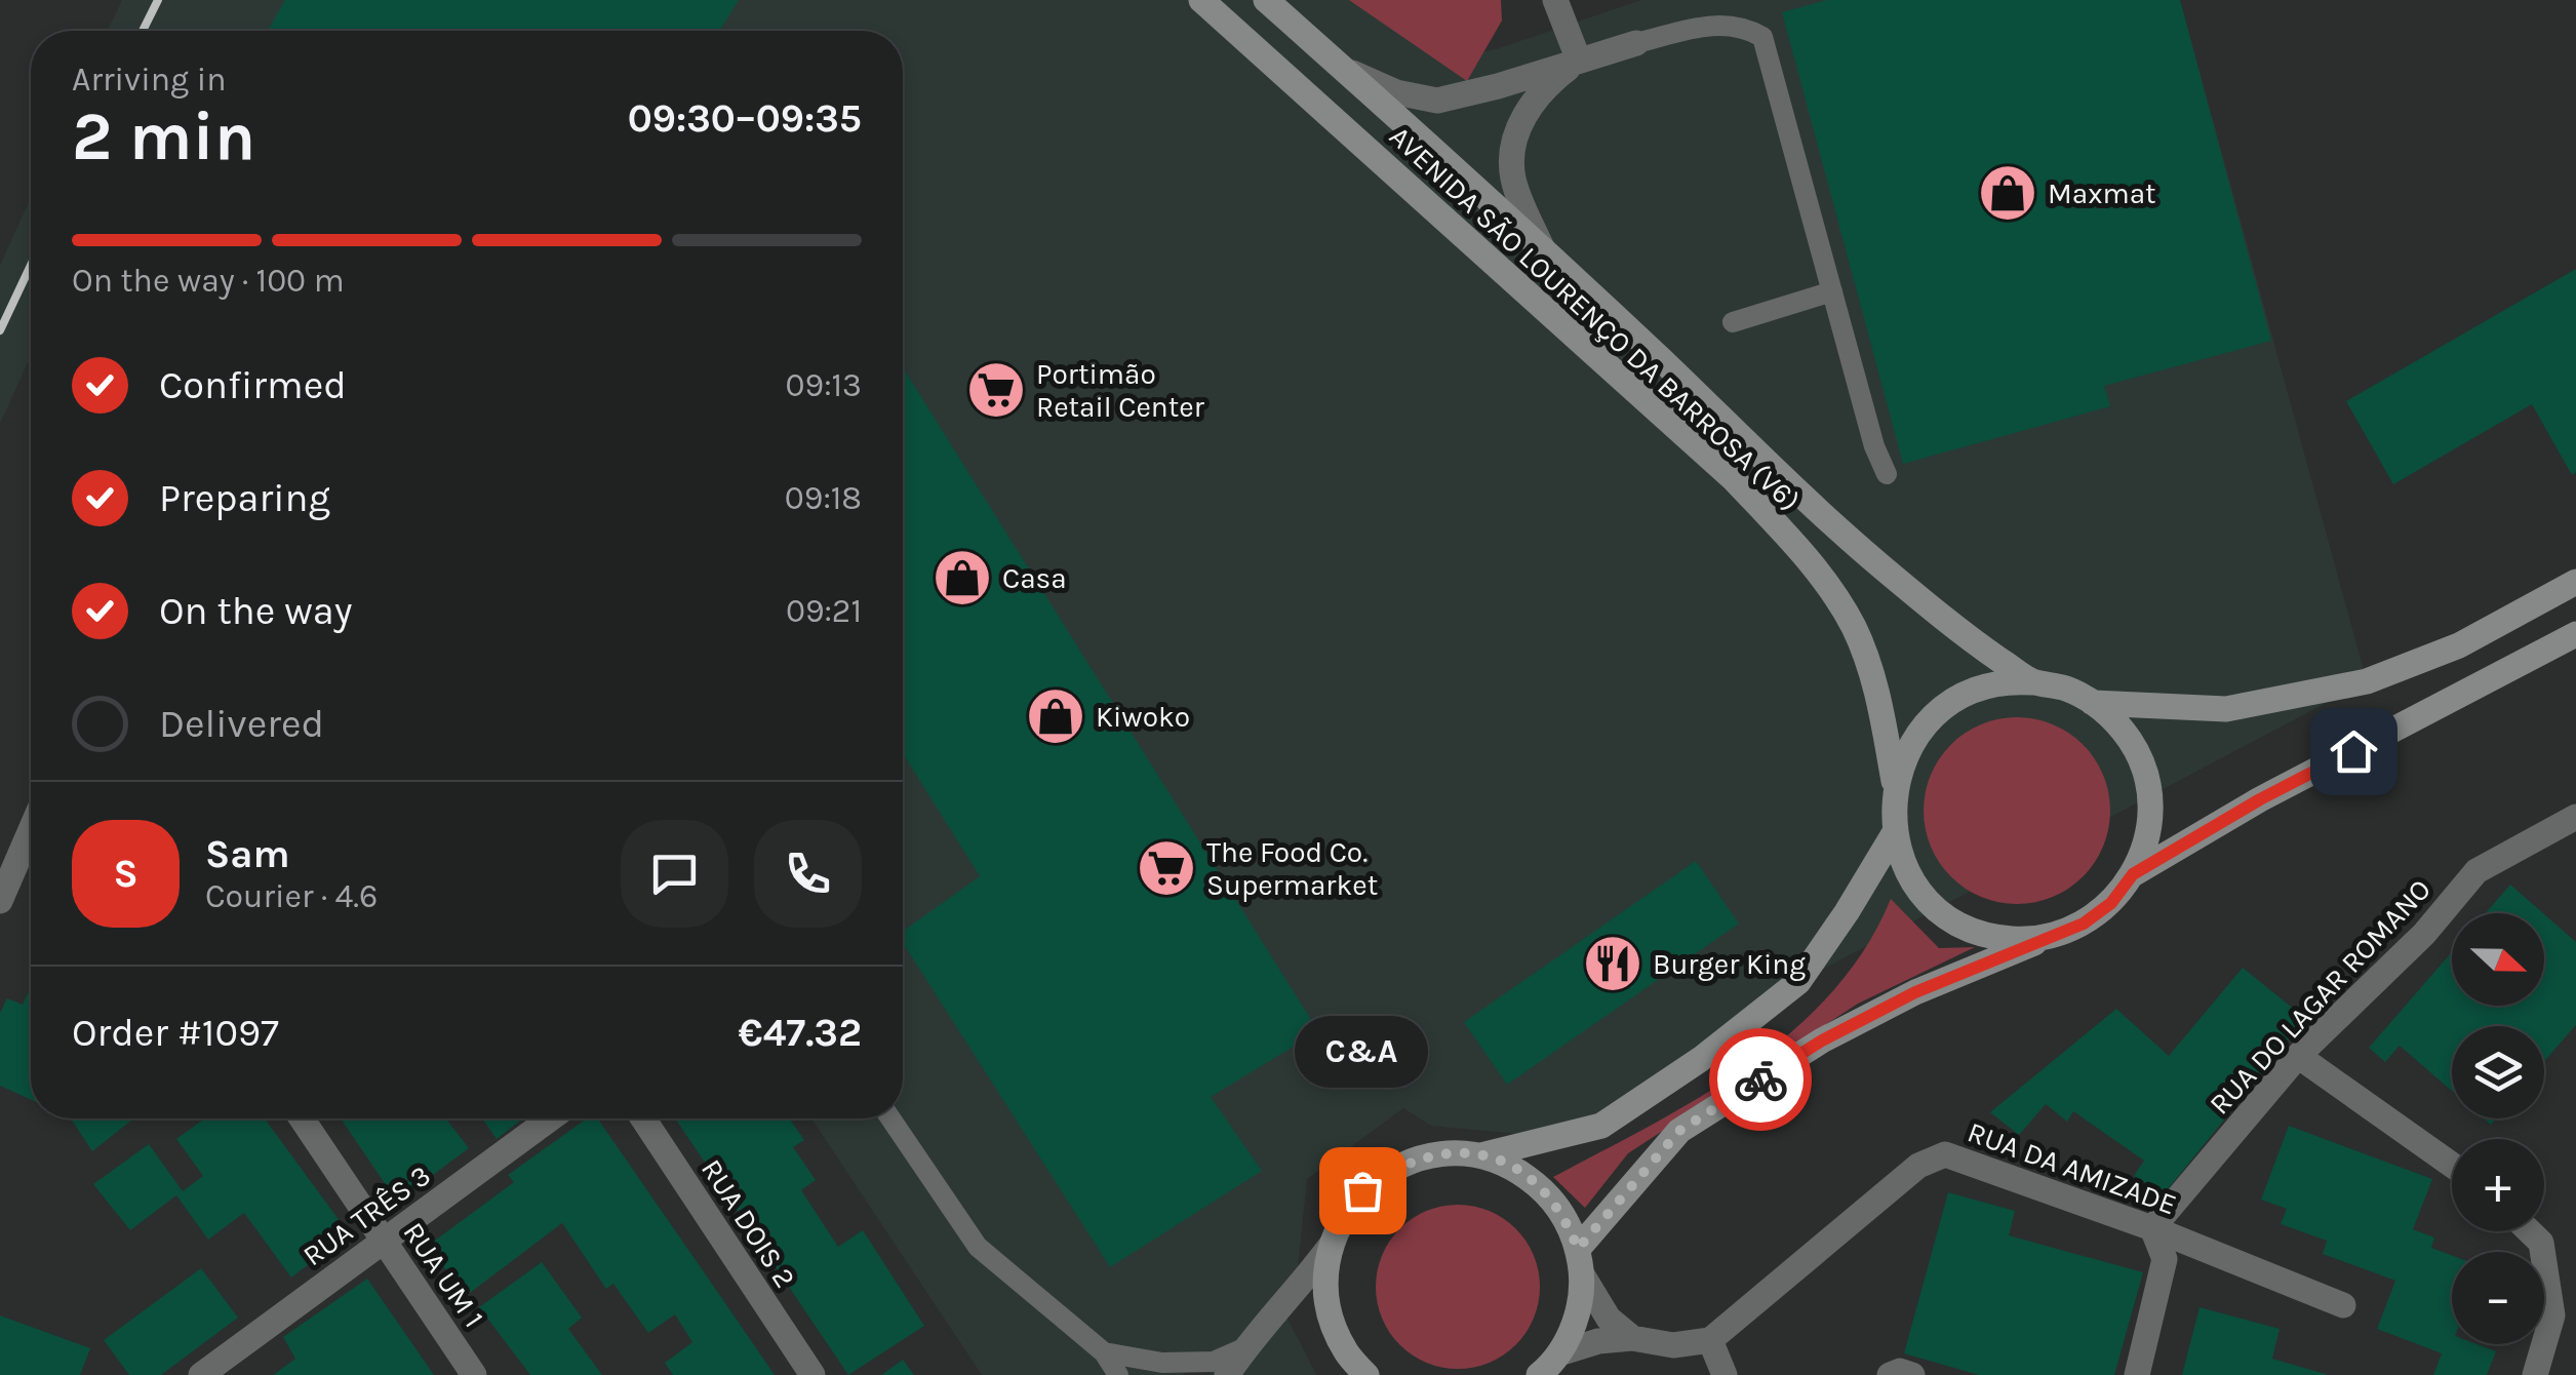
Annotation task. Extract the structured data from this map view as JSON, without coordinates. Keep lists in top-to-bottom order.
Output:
{
  "streets": {
    "main road": ["AVENIDA SÃO LOURENÇO DA BARROSA (V6)"],
    "street": [
      "RUA DO LAGAR ROMANO",
      "RUA DA AMIZADE",
      "RUA TRÊS 3",
      "RUA DOIS 2",
      "RUA UM 1"
    ]
  },
  "crossings": [
    ["RUA DO LAGAR ROMANO", "RUA DA AMIZADE"],
    ["RUA TRÊS 3", "RUA UM 1"]
  ],
  "places": {
    "shop": ["Maxmat", "Casa", "Kiwoko"],
    "supermarket": ["Portimão Retail Center", "The Food Co. Supermarket"],
    "restaurant": ["Burger King"],
    "other": ["C&A"]
  },
  "north": "right",
  "page": {
    "heading": ["2 min", "Arriving in", "09:30–09:35"],
    "panel": [
      "Sam",
      "Courier · 4.6",
      "Order #1097",
      "€47.32"
    ],
    "bar": "On the way · 100 m",
    "list": [
      ["Confirmed", "09:13"],
      ["Preparing", "09:18"],
      ["On the way", "09:21"],
      "Delivered"
    ],
    "round": "S",
    "map_buttons": ["+", "−"],
    "bubble": "C&A"
  }
}
